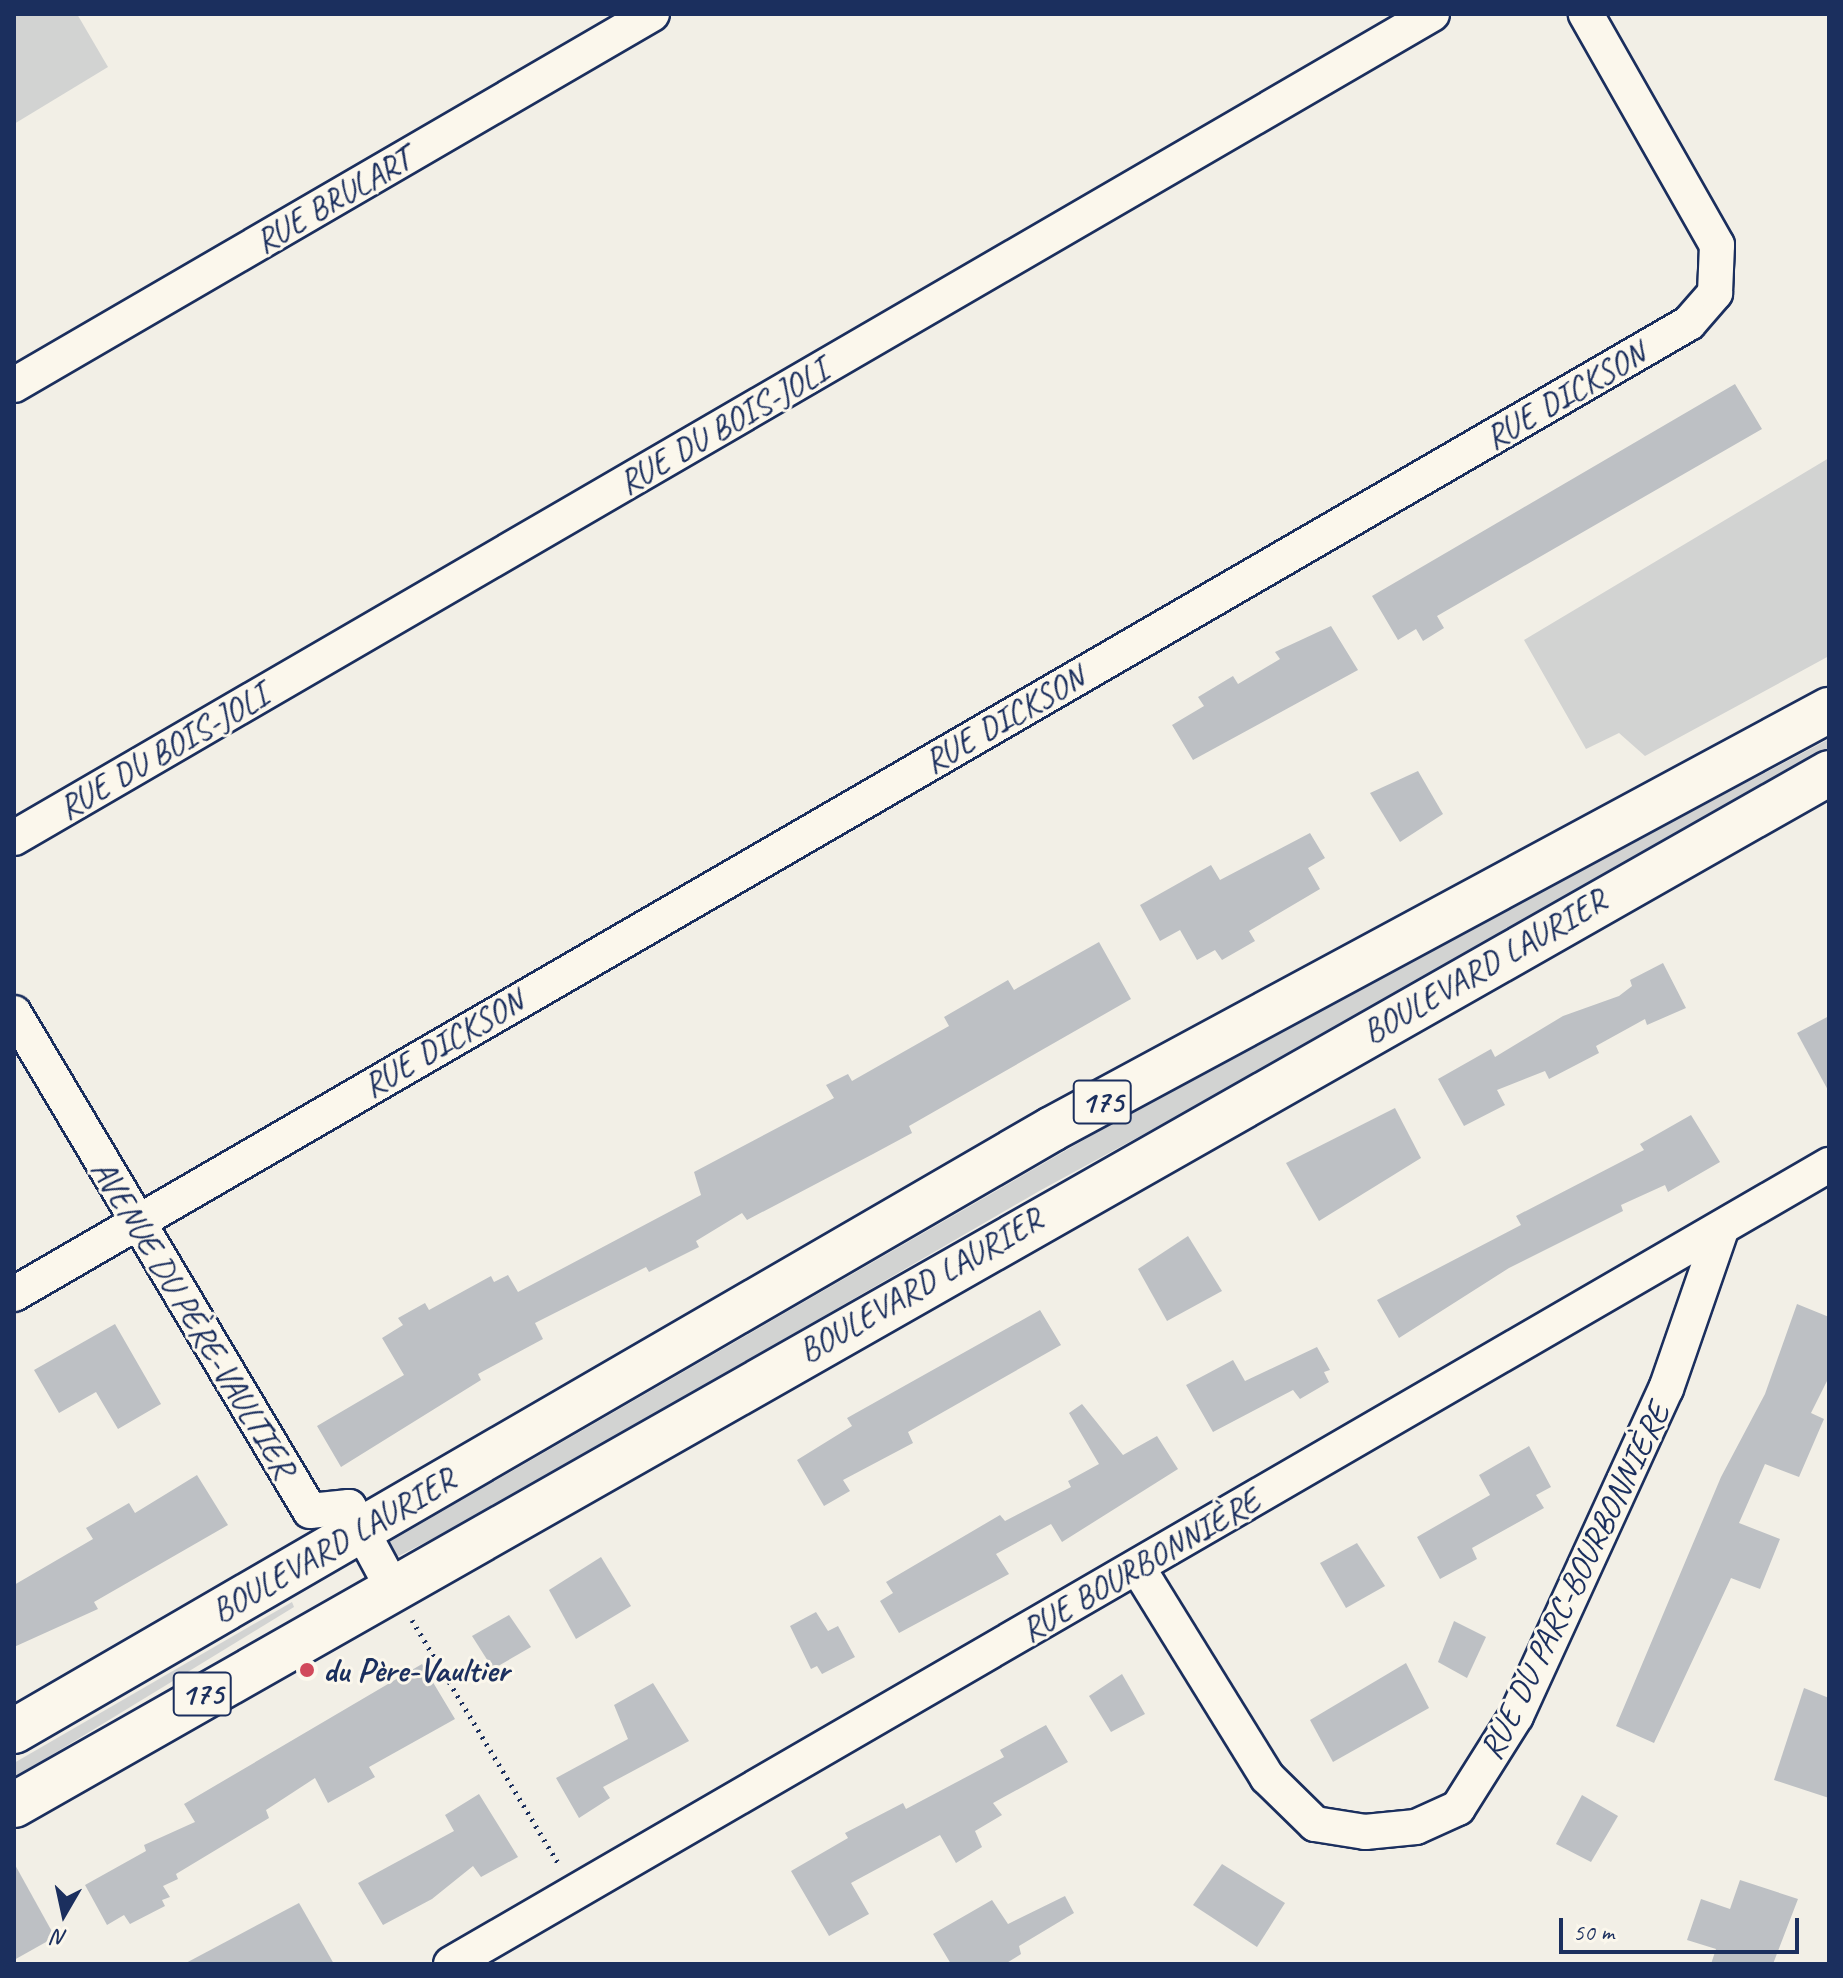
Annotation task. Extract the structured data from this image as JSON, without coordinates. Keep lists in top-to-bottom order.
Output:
{
  "streets": {
    "main road": ["BOULEVARD LAURIER", "175"],
    "street": [
      "RUE BRULART",
      "RUE DICKSON",
      "RUE DU BOIS-JOLI",
      "AVENUE DU PÈRE-VAULTIER",
      "RUE BOURBONNIÈRE",
      "RUE DU PARC-BOURBONNIÈRE"
    ]
  },
  "crossings": [
    ["RUE DICKSON", "AVENUE DU PÈRE-VAULTIER"],
    ["BOULEVARD LAURIER", "AVENUE DU PÈRE-VAULTIER"],
    ["RUE BOURBONNIÈRE", "RUE DU PARC-BOURBONNIÈRE"]
  ],
  "places": ["du Père-Vaultier"],
  "scale_bar": "50 m",
  "north": "bottom"
}
